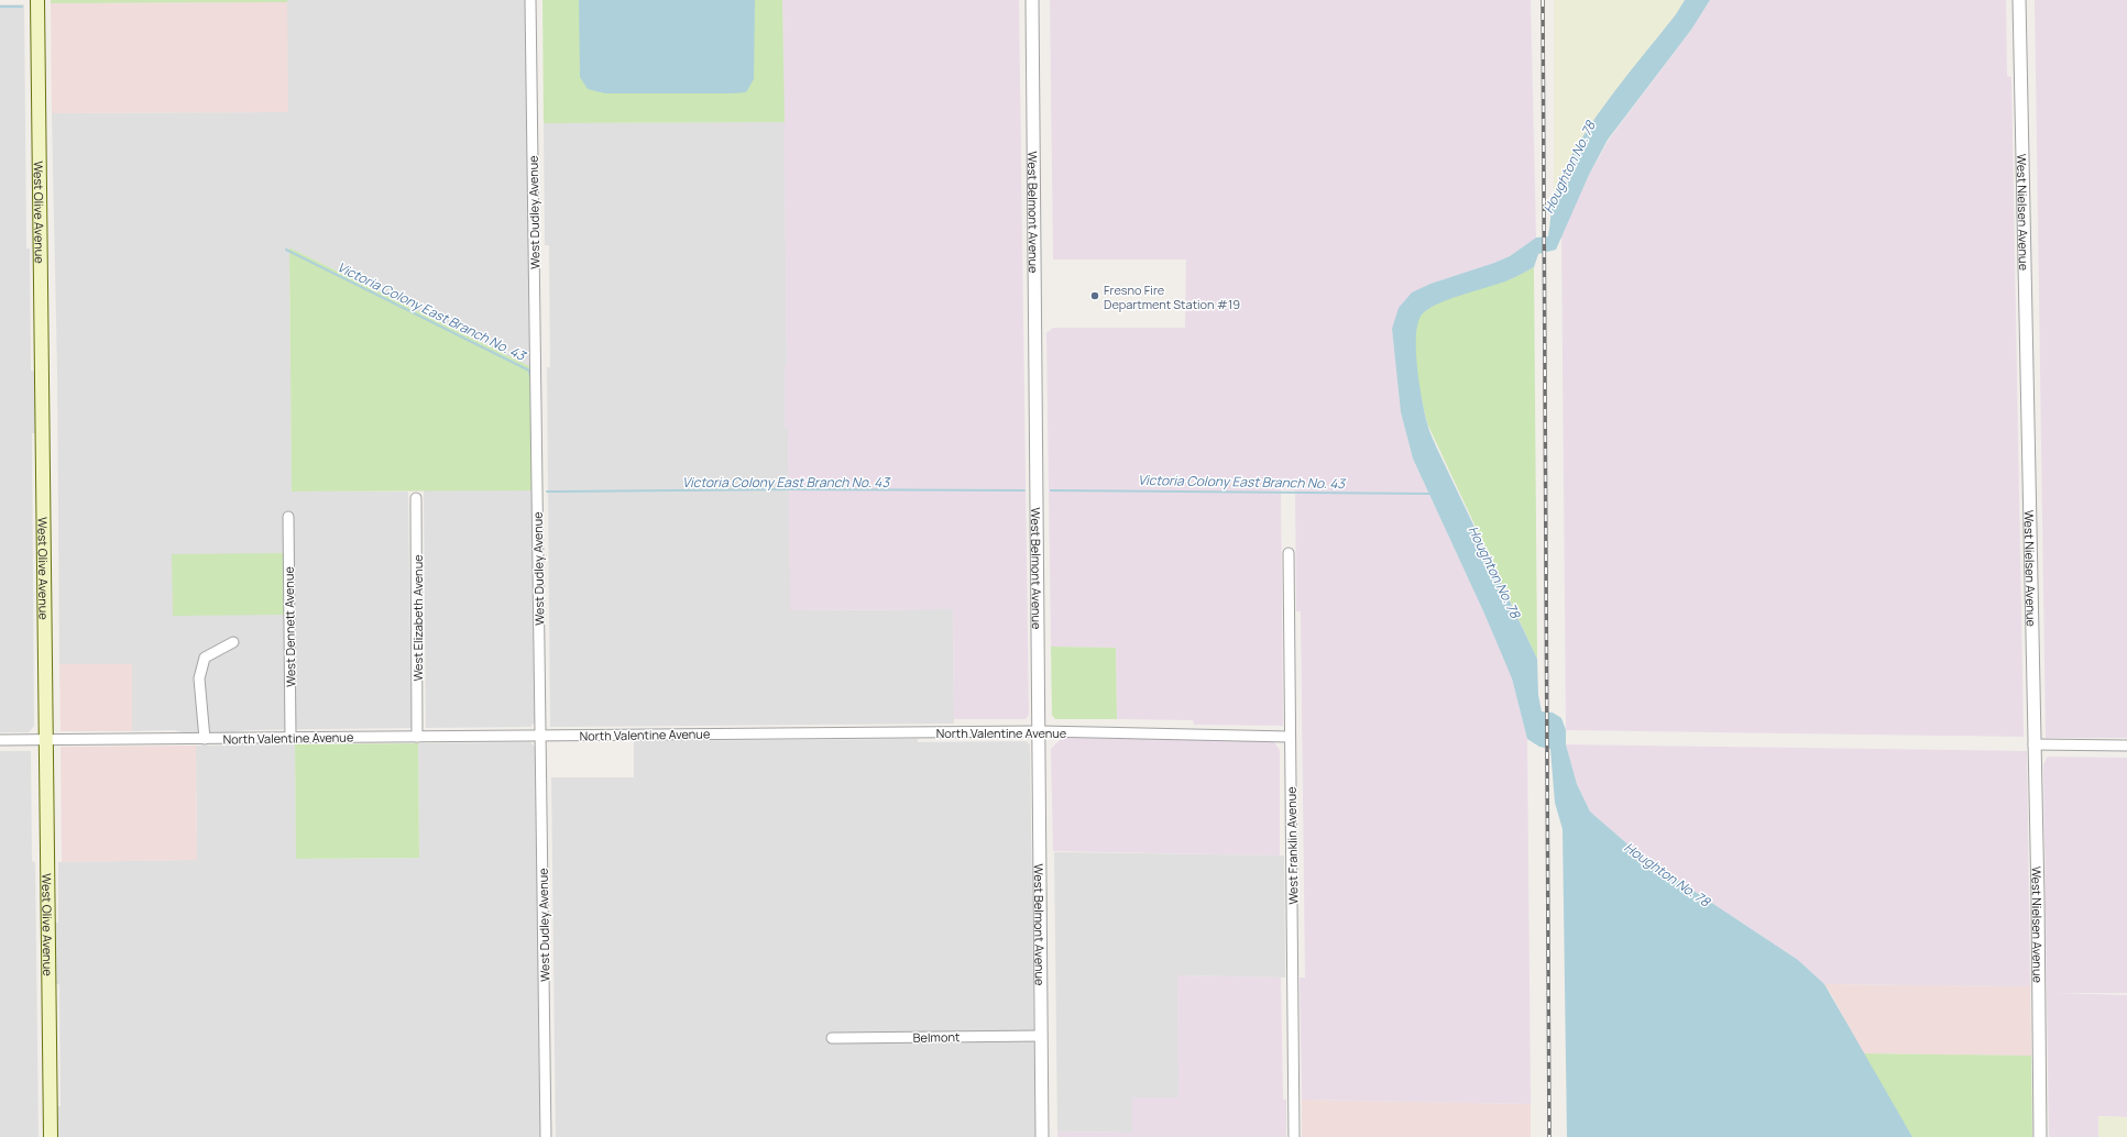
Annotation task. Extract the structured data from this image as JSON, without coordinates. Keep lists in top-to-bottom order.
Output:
{
  "streets": {
    "main road": ["West Olive Avenue"],
    "street": [
      "West Dudley Avenue",
      "West Belmont Avenue",
      "West Nielsen Avenue",
      "West Elizabeth Avenue",
      "West Dennett Avenue",
      "North Valentine Avenue",
      "West Franklin Avenue",
      "Belmont"
    ]
  },
  "crossings": [
    ["West Olive Avenue", "North Valentine Avenue"],
    ["West Dudley Avenue", "North Valentine Avenue"],
    ["West Belmont Avenue", "North Valentine Avenue"],
    ["West Belmont Avenue", "Belmont"],
    ["West Elizabeth Avenue", "North Valentine Avenue"],
    ["West Dennett Avenue", "North Valentine Avenue"],
    ["North Valentine Avenue", "West Franklin Avenue"]
  ],
  "water": ["Houghton No. 78", "Victoria Colony East Branch No. 43"],
  "places": ["Fresno Fire Department Station #19"]
}
